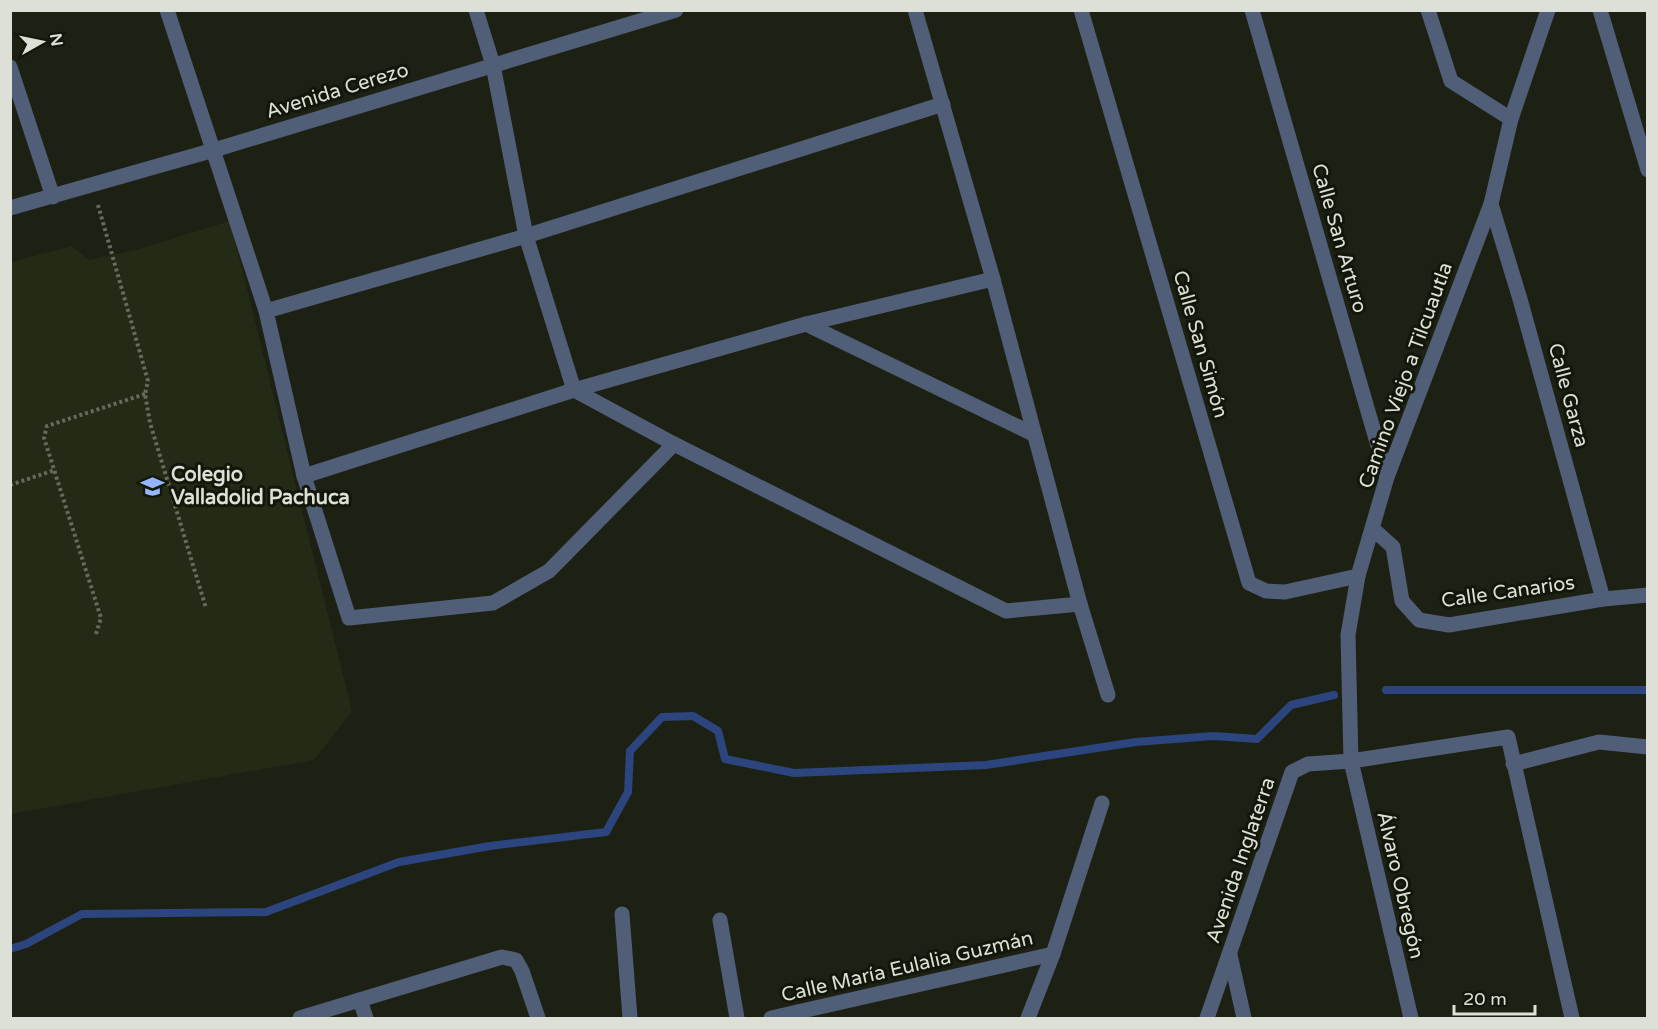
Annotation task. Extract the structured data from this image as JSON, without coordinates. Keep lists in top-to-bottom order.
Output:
{
  "streets": {
    "street": [
      "Avenida Cerezo",
      "Calle San Arturo",
      "Calle San Simón",
      "Camino Viejo a Tilcuautla",
      "Calle Garza",
      "Calle Canarios",
      "Avenida Inglaterra",
      "Álvaro Obregón",
      "Calle María Eulalia Guzmán"
    ]
  },
  "crossings": [
    ["Calle San Arturo", "Camino Viejo a Tilcuautla"],
    ["Calle San Simón", "Camino Viejo a Tilcuautla"],
    ["Camino Viejo a Tilcuautla", "Calle Garza"],
    ["Camino Viejo a Tilcuautla", "Calle Canarios"],
    ["Camino Viejo a Tilcuautla", "Avenida Inglaterra"],
    ["Camino Viejo a Tilcuautla", "Álvaro Obregón"],
    ["Calle Garza", "Calle Canarios"],
    ["Avenida Inglaterra", "Álvaro Obregón"]
  ],
  "places": {
    "school or university": ["Colegio Valladolid Pachuca"]
  },
  "scale_bar": "20 m",
  "north": "right"
}
